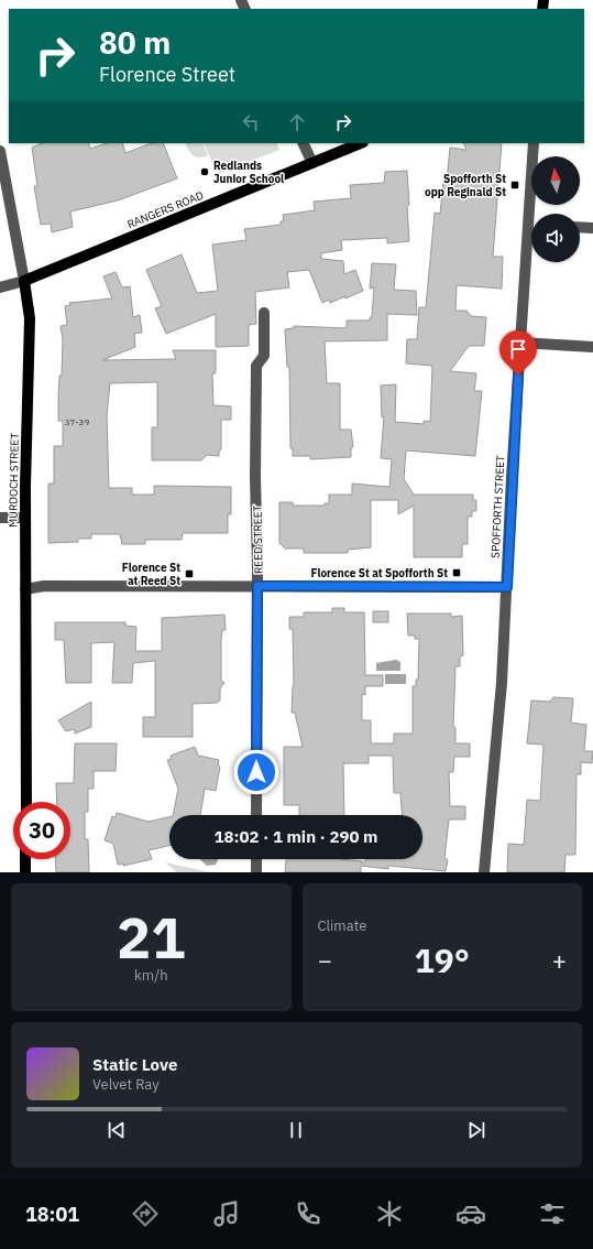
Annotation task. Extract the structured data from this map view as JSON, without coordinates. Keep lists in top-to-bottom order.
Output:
{
  "streets": {
    "main road": ["RANGERS ROAD", "MURDOCH STREET"],
    "street": ["SPOFFORTH STREET", "REED STREET"]
  },
  "crossings": [
    ["RANGERS ROAD", "MURDOCH STREET"]
  ],
  "places": {
    "other": ["Redlands Junior School"],
    "transit": ["Spofforth St opp Reginald St", "Florence St at Spofforth St", "Florence St at Reed St"]
  },
  "house_numbers": ["37-39"],
  "north": "top",
  "page": {
    "turn": ["80 m", "Florence Street"],
    "limit": "30",
    "trip": "18:02 · 1 min · 290 m",
    "tile": [
      ["21", "km/h"],
      "Climate"
    ],
    "heat": ["−", "19°", "+"],
    "song": ["Static Love", "Velvet Ray"],
    "tabs": "18:01"
  }
}
